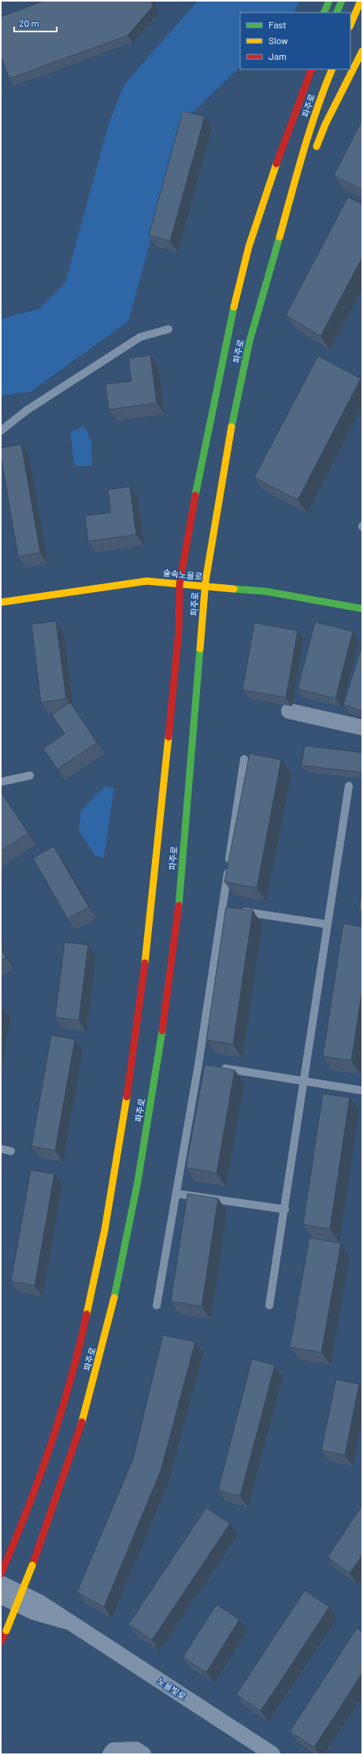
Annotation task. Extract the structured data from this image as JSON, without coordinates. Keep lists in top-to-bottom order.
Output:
{
  "streets": {
    "main road": ["파주로", "숲속노을로"],
    "street": ["노을빛로"]
  },
  "crossings": [
    ["파주로", "숲속노을로"]
  ],
  "legend": ["Fast", "Slow", "Jam"],
  "scale_bar": "20 m"
}
